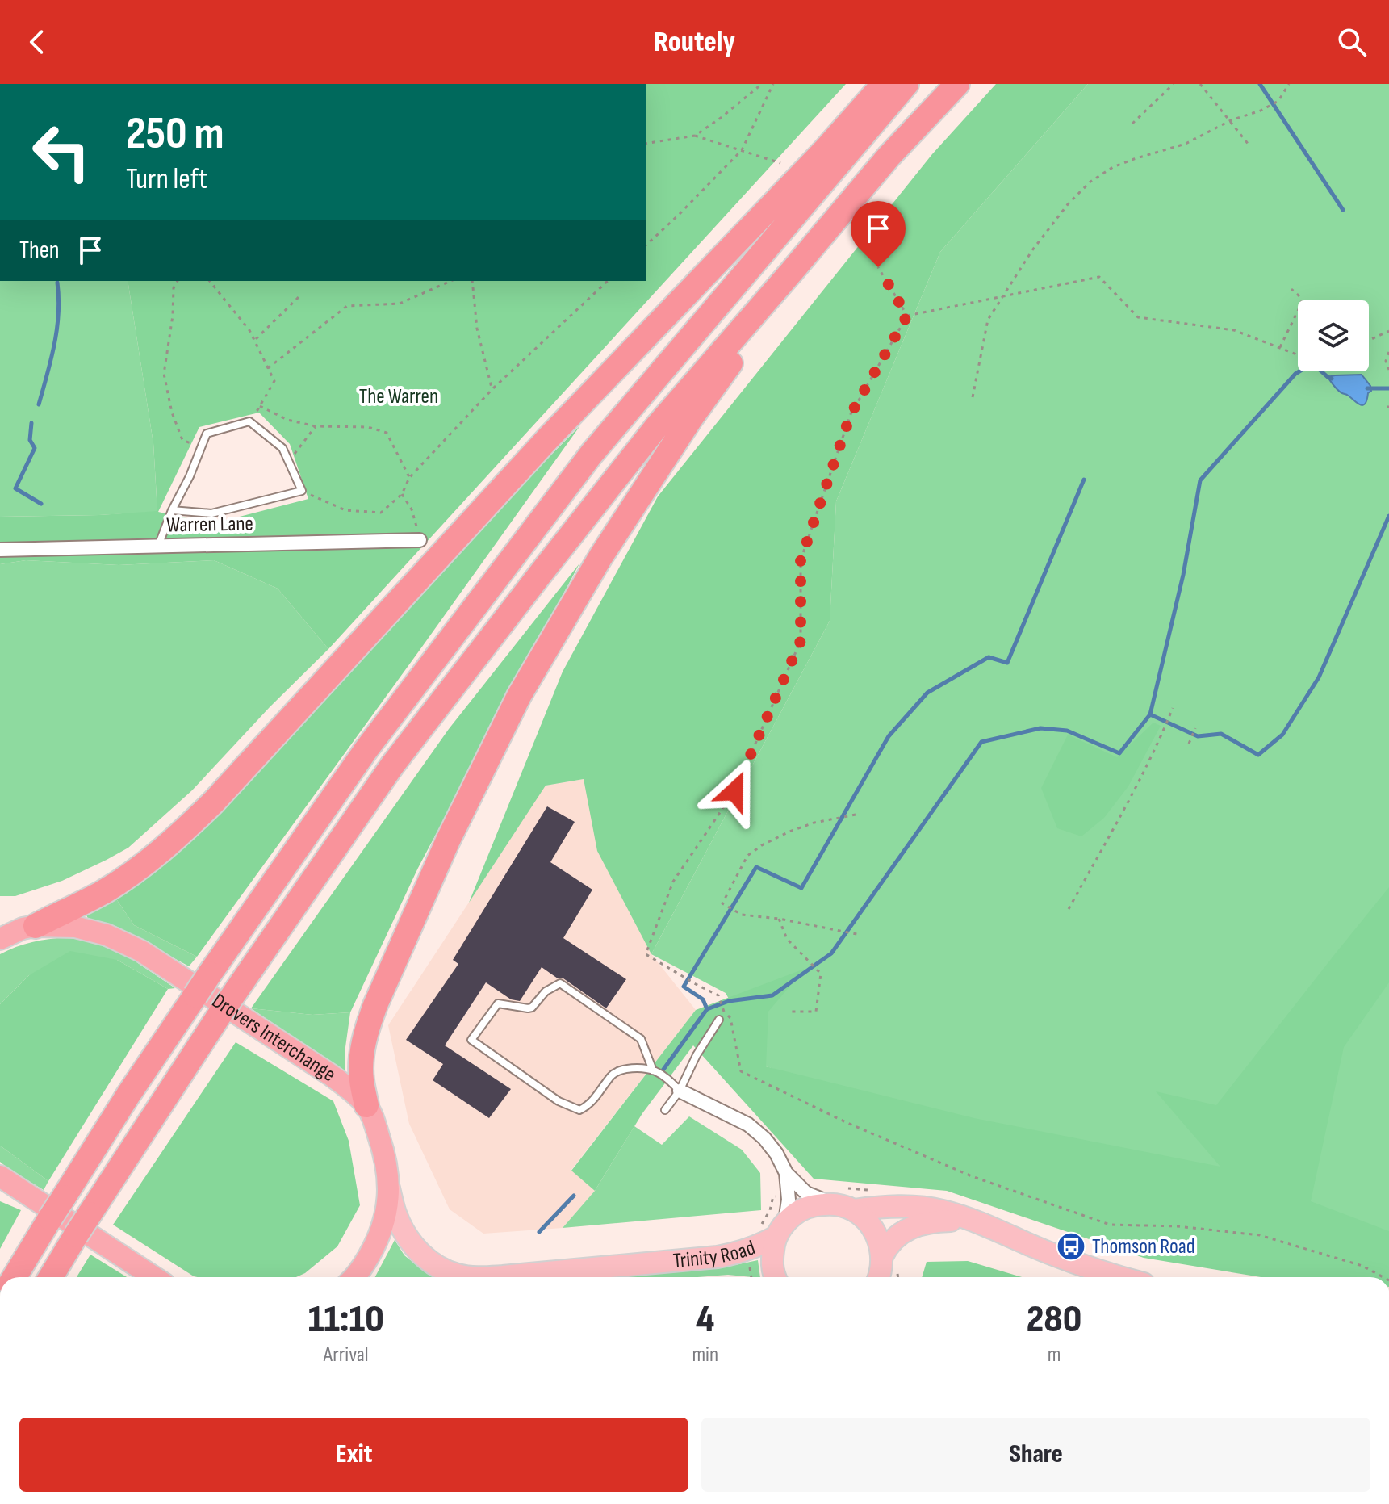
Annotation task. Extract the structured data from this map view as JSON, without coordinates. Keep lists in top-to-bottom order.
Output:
{
  "streets": {
    "highway": ["Drovers Interchange"],
    "main road": ["Trinity Road"],
    "street": ["Warren Lane"]
  },
  "crossings": [
    ["Drovers Interchange", "Trinity Road"]
  ],
  "parks": ["The Warren"],
  "places": {
    "bus stop": ["Thomson Road"]
  },
  "page": {
    "header": "Routely",
    "turn": ["250 m", "Turn left"],
    "then": "Then",
    "eta": [
      "11:10",
      "Arrival",
      "4",
      "min",
      "280",
      "m"
    ],
    "buttons": ["Exit", "Share"]
  }
}
